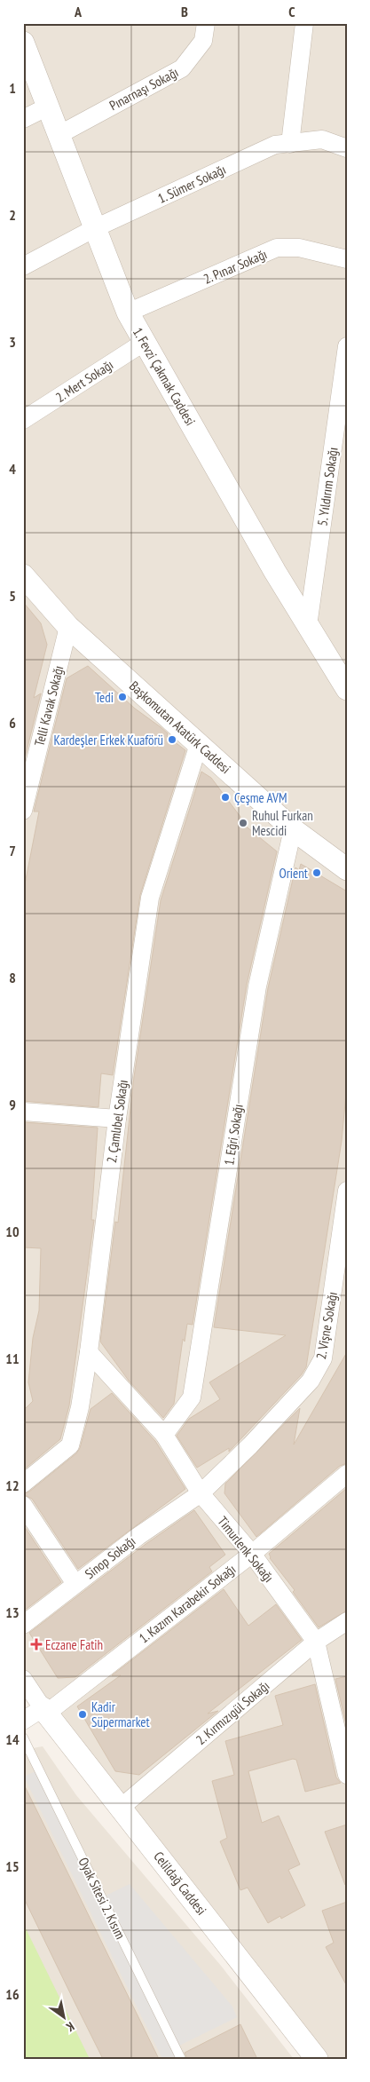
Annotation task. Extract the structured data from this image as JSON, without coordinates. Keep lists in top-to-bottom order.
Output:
{
  "streets": {
    "street": [
      "Pınarnaşı Sokağı",
      "1. Sümer Sokağı",
      "2. Pınar Sokağı",
      "1. Fevzi Çakmak Caddesi",
      "2. Mert Sokağı",
      "5. Yıldırım Sokağı",
      "Telli Kavak Sokağı",
      "Başkomutan Atatürk Caddesi",
      "2. Çamlıbel Sokağı",
      "1. Eğri Sokağı",
      "2. Vişne Sokağı",
      "Timurlenk Sokağı",
      "Sinop Sokağı",
      "1. Kazım Karabekir Sokağı",
      "2. Kırmızıgül Sokağı",
      "Celildağ Caddesi"
    ],
    "lane": ["Oyak Sitesi 2. Kısım"]
  },
  "crossings": [
    ["Pınarnaşı Sokağı", "1. Fevzi Çakmak Caddesi"],
    ["1. Sümer Sokağı", "1. Fevzi Çakmak Caddesi"],
    ["2. Pınar Sokağı", "1. Fevzi Çakmak Caddesi"],
    ["1. Fevzi Çakmak Caddesi", "2. Mert Sokağı"],
    ["1. Fevzi Çakmak Caddesi", "5. Yıldırım Sokağı"],
    ["Telli Kavak Sokağı", "Başkomutan Atatürk Caddesi"],
    ["Başkomutan Atatürk Caddesi", "2. Çamlıbel Sokağı"],
    ["Başkomutan Atatürk Caddesi", "1. Eğri Sokağı"],
    ["2. Çamlıbel Sokağı", "Timurlenk Sokağı"],
    ["1. Eğri Sokağı", "Timurlenk Sokağı"],
    ["2. Vişne Sokağı", "Timurlenk Sokağı"],
    ["2. Vişne Sokağı", "Sinop Sokağı"],
    ["Timurlenk Sokağı", "Sinop Sokağı"],
    ["Timurlenk Sokağı", "1. Kazım Karabekir Sokağı"],
    ["Timurlenk Sokağı", "2. Kırmızıgül Sokağı"],
    ["1. Kazım Karabekir Sokağı", "Celildağ Caddesi"],
    ["2. Kırmızıgül Sokağı", "Celildağ Caddesi"]
  ],
  "places": {
    "other": [
      "Tedi",
      "Kardeşler Erkek Kuaförü",
      "Çeşme AVM",
      "Ruhul Furkan Mescidi",
      "Orient",
      "Kadir Süpermarket"
    ],
    "health": ["Eczane Fatih"]
  },
  "north": "bottom right",
  "grid": {
    "columns": ["A", "B", "C"],
    "rows": [
      "1",
      "2",
      "3",
      "4",
      "5",
      "6",
      "7",
      "8",
      "9",
      "10",
      "11",
      "12",
      "13",
      "14",
      "15",
      "16"
    ]
  }
}
